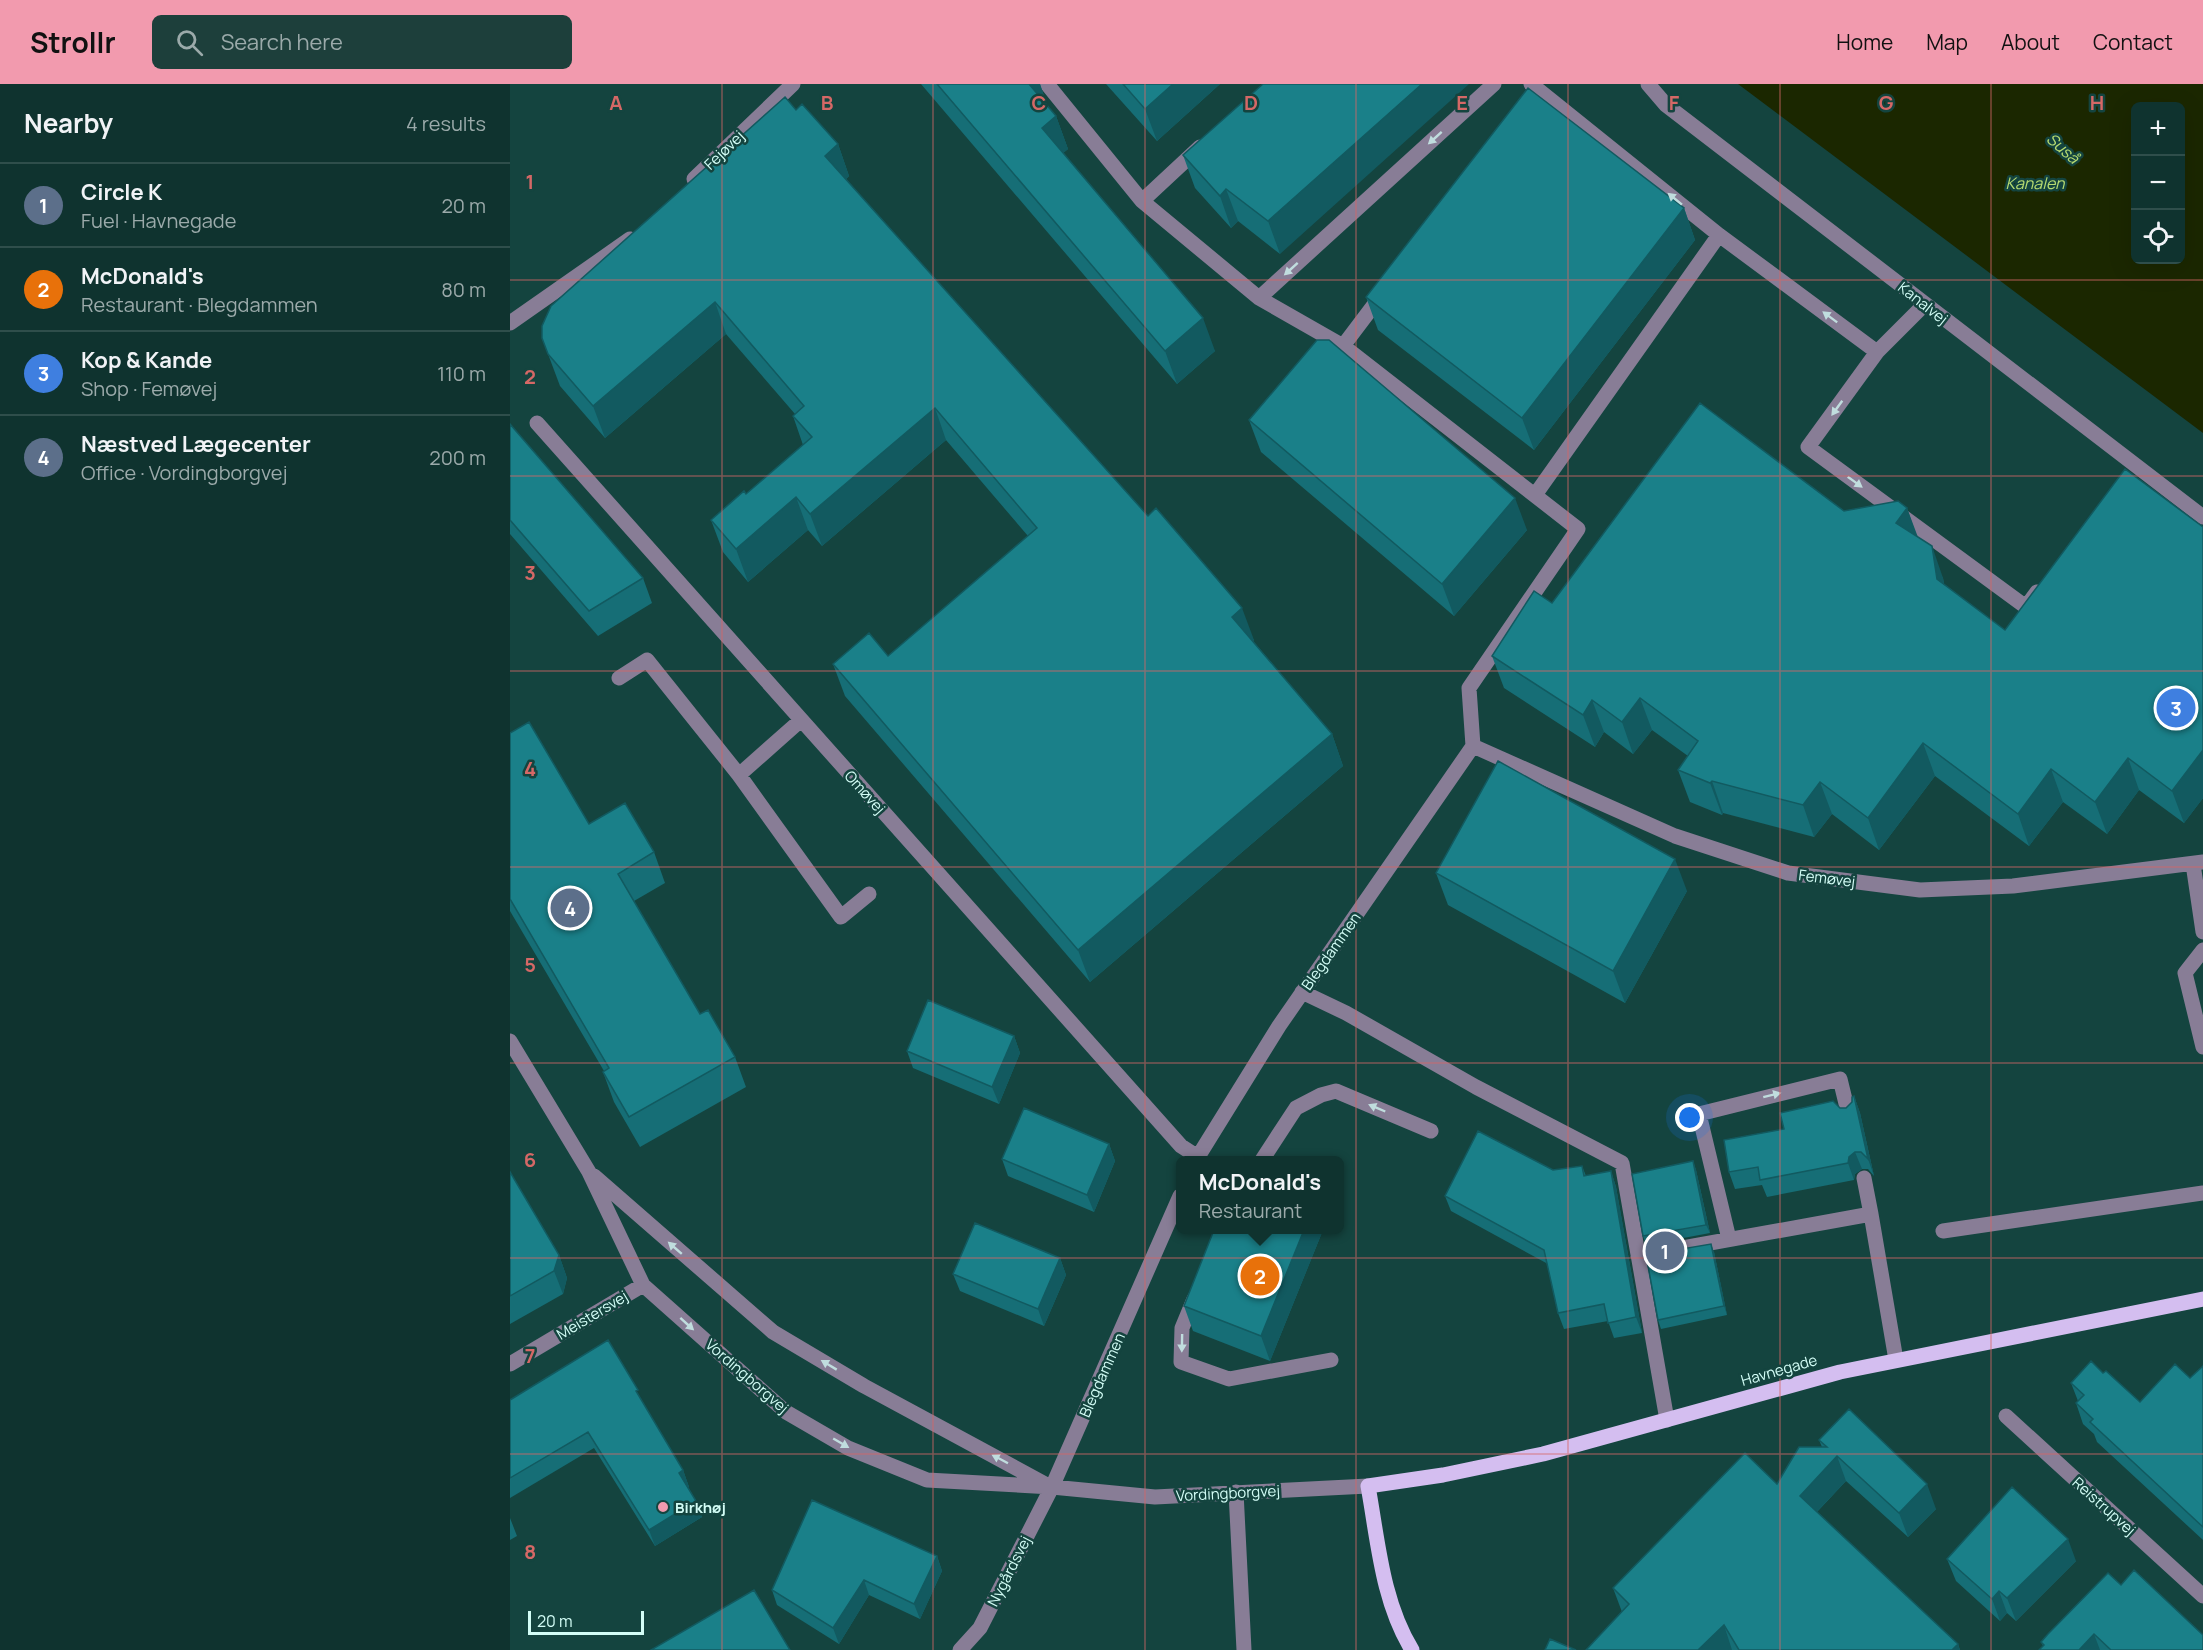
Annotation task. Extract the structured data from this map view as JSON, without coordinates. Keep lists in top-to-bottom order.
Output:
{
  "streets": {
    "main road": ["Havnegade"],
    "street": [
      "Fejøvej",
      "Kanalvej",
      "Omøvej",
      "Femøvej",
      "Blegdammen",
      "Meistersvej",
      "Vordingborgvej",
      "Reistrupvej",
      "Nygårdsvej"
    ]
  },
  "crossings": [
    ["Femøvej", "Blegdammen"],
    ["Blegdammen", "Vordingborgvej"],
    ["Blegdammen", "Nygårdsvej"],
    ["Meistersvej", "Vordingborgvej"],
    ["Havnegade", "Vordingborgvej"],
    ["Vordingborgvej", "Nygårdsvej"]
  ],
  "water": ["Suså", "Kanalen"],
  "places": ["Birkhøj"],
  "scale_bar": "20 m",
  "page": {
    "header": "Strollr",
    "search": "Search here",
    "nav": [
      "Home",
      "Map",
      "About",
      "Contact"
    ],
    "heading": ["Nearby", "4 results"],
    "map_buttons": ["+", "−"],
    "list": [
      {
        "mark": "1",
        "name": "Circle K",
        "note": "Fuel · Havnegade",
        "value": "20 m"
      },
      {
        "mark": "2",
        "name": "McDonald's",
        "note": "Restaurant · Blegdammen",
        "value": "80 m"
      },
      {
        "mark": "3",
        "name": "Kop & Kande",
        "note": "Shop · Femøvej",
        "value": "110 m"
      },
      {
        "mark": "4",
        "name": "Næstved Lægecenter",
        "note": "Office · Vordingborgvej",
        "value": "200 m"
      }
    ],
    "pins": [
      "3",
      "4",
      "1",
      "2"
    ],
    "popup": ["McDonald's", "Restaurant"],
    "scale": "20 m"
  },
  "grid": {
    "columns": [
      "A",
      "B",
      "C",
      "D",
      "E",
      "F",
      "G",
      "H"
    ],
    "rows": [
      "1",
      "2",
      "3",
      "4",
      "5",
      "6",
      "7",
      "8"
    ]
  }
}
